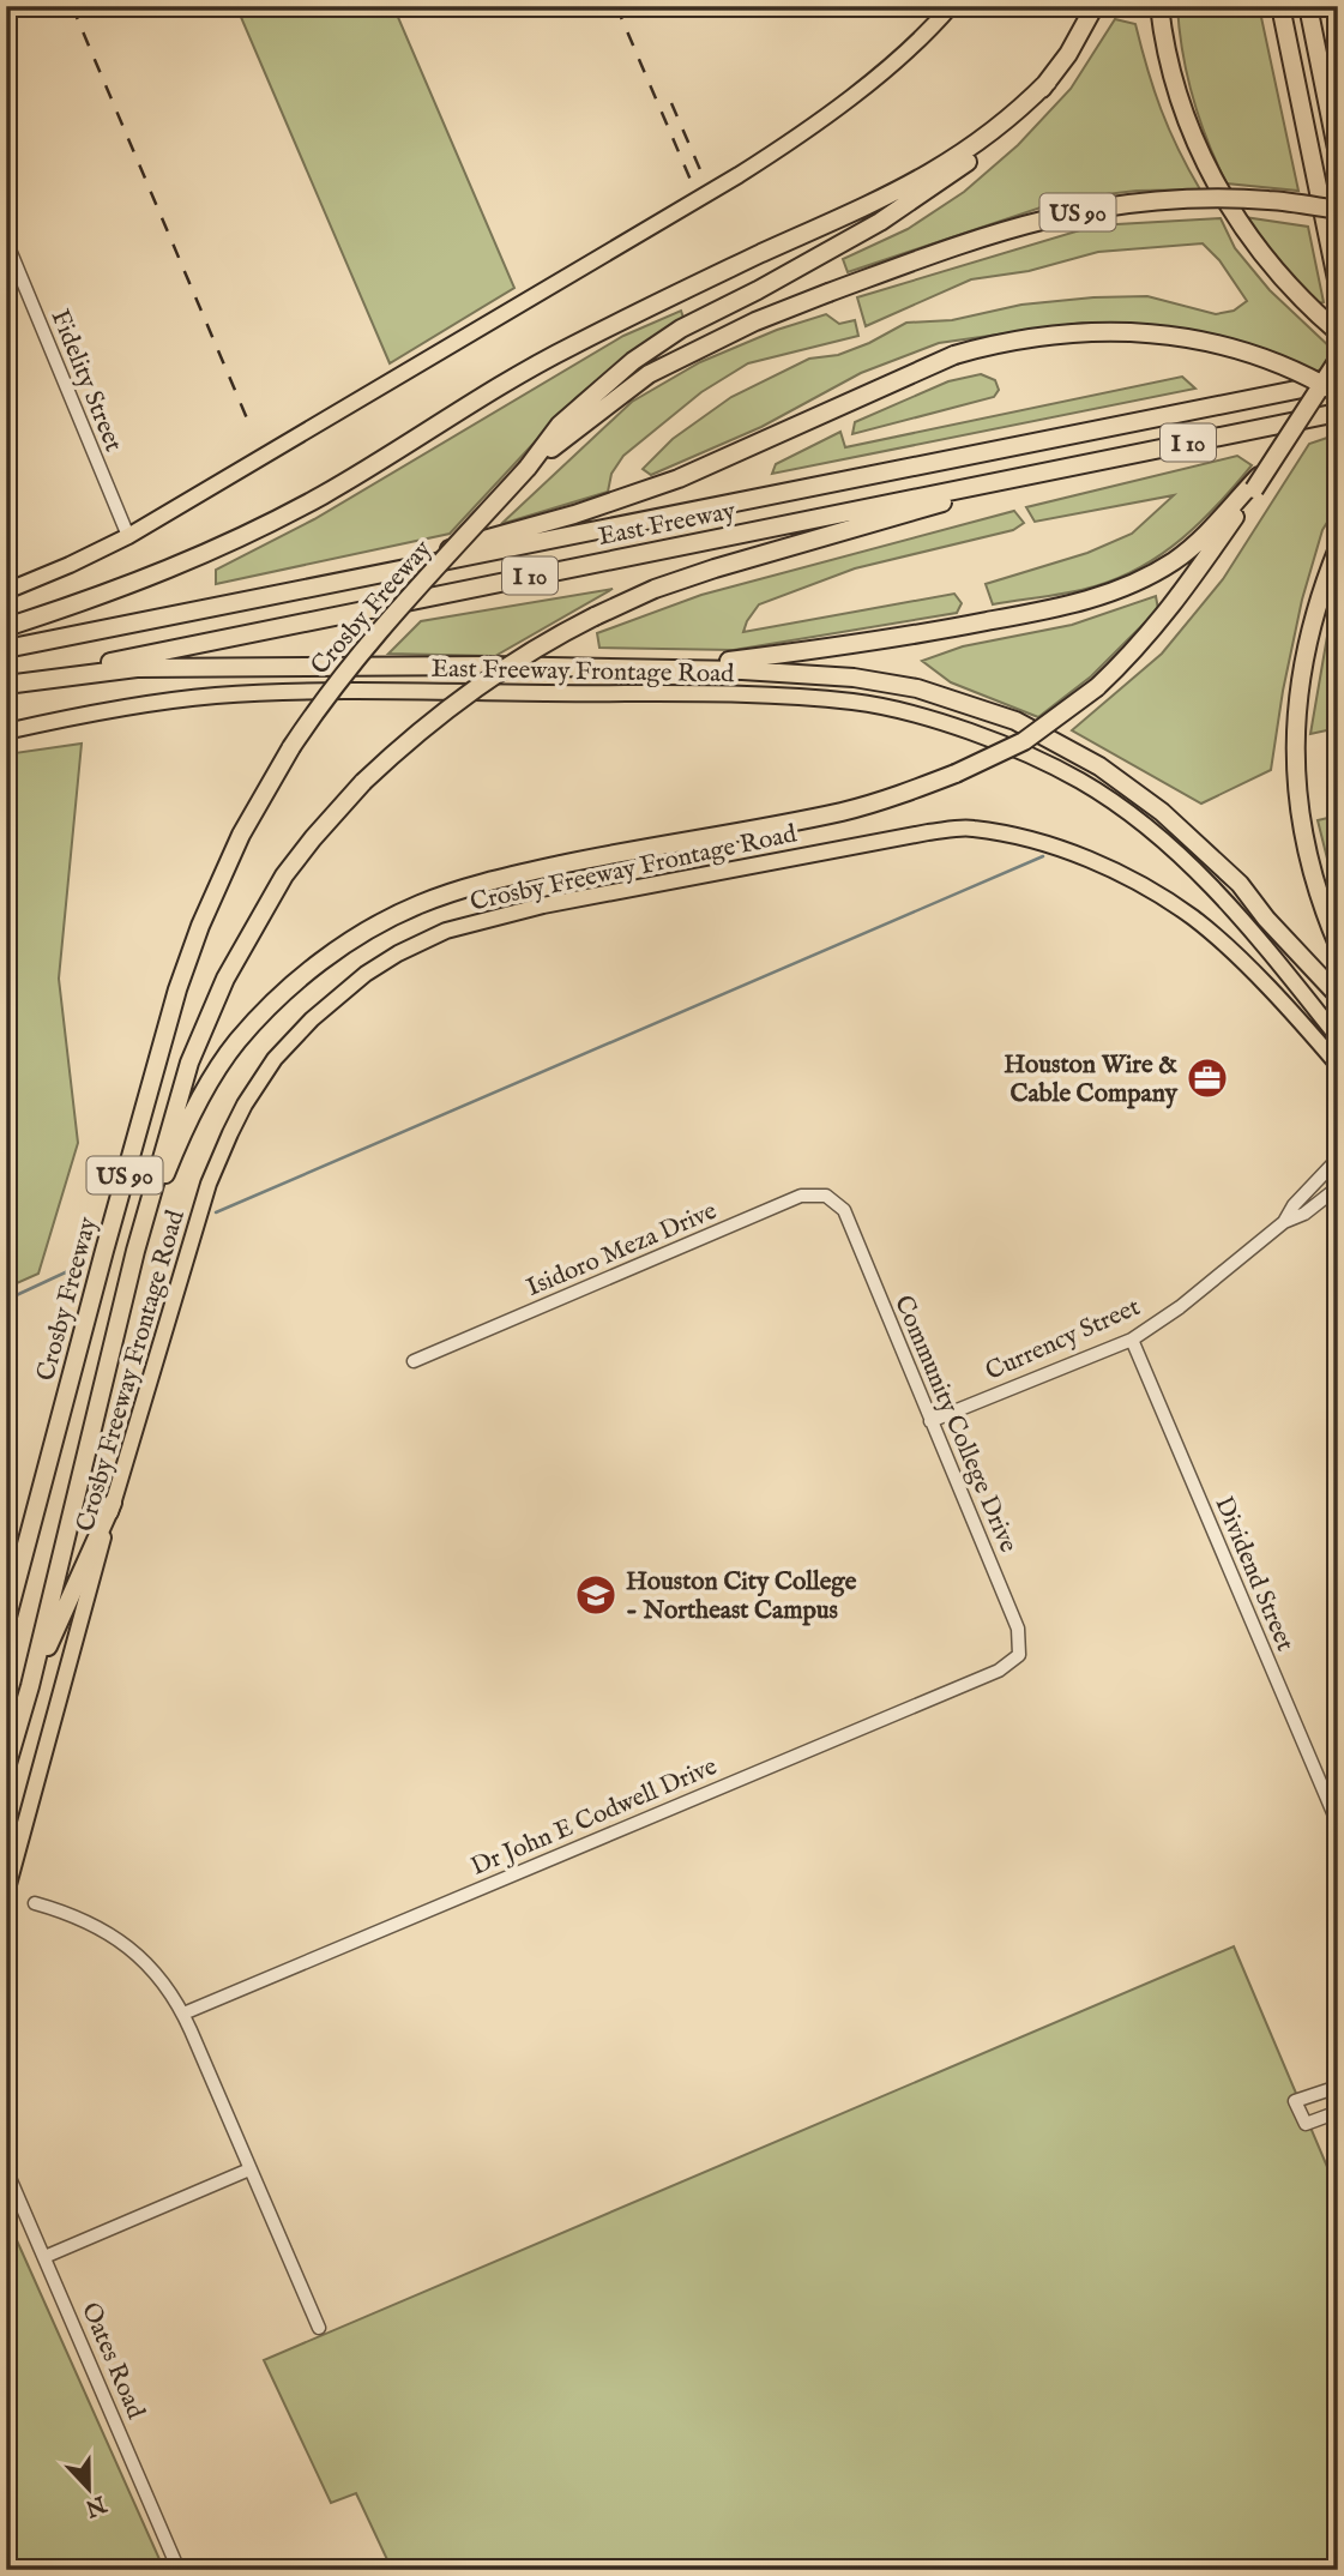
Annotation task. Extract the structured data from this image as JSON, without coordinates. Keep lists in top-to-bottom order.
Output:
{
  "streets": {
    "highway": [
      "US 90",
      "I 10",
      "East Freeway",
      "Crosby Freeway"
    ],
    "main road": ["East Freeway Frontage Road", "Crosby Freeway Frontage Road"],
    "street": [
      "Fidelity Street",
      "Isidoro Meza Drive",
      "Currency Street",
      "Community College Drive",
      "Dividend Street",
      "Dr John E Codwell Drive",
      "Oates Road"
    ]
  },
  "crossings": [
    ["US 90", "East Freeway"],
    ["Isidoro Meza Drive", "Community College Drive"],
    ["Currency Street", "Community College Drive"],
    ["Currency Street", "Dividend Street"],
    ["Community College Drive", "Dr John E Codwell Drive"]
  ],
  "places": {
    "office": ["Houston Wire & Cable Company"],
    "school or university": ["Houston City College - Northeast Campus"]
  },
  "north": "bottom"
}
